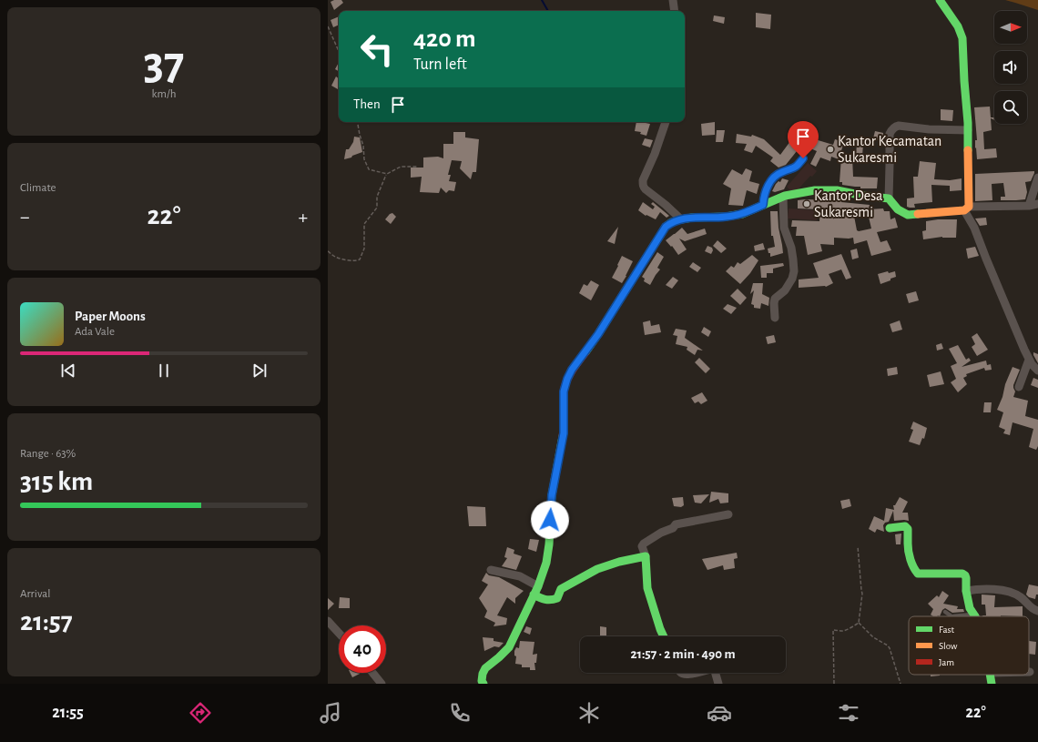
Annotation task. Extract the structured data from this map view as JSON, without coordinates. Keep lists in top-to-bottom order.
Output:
{
  "places": ["Kantor Kecamatan Sukaresmi", "Kantor Desa Sukaresmi"],
  "legend": ["Fast", "Slow", "Jam"],
  "north": "right",
  "page": {
    "tile": [
      ["37", "km/h"],
      "Climate",
      ["Range · 63%", "315 km"],
      ["Arrival", "21:57"]
    ],
    "turn": ["420 m", "Turn left"],
    "then": "Then",
    "heat": ["−", "22°", "+"],
    "song": ["Paper Moons", "Ada Vale"],
    "limit": "40",
    "trip": "21:57 · 2 min · 490 m",
    "tabs": ["21:55", "22°"]
  }
}
